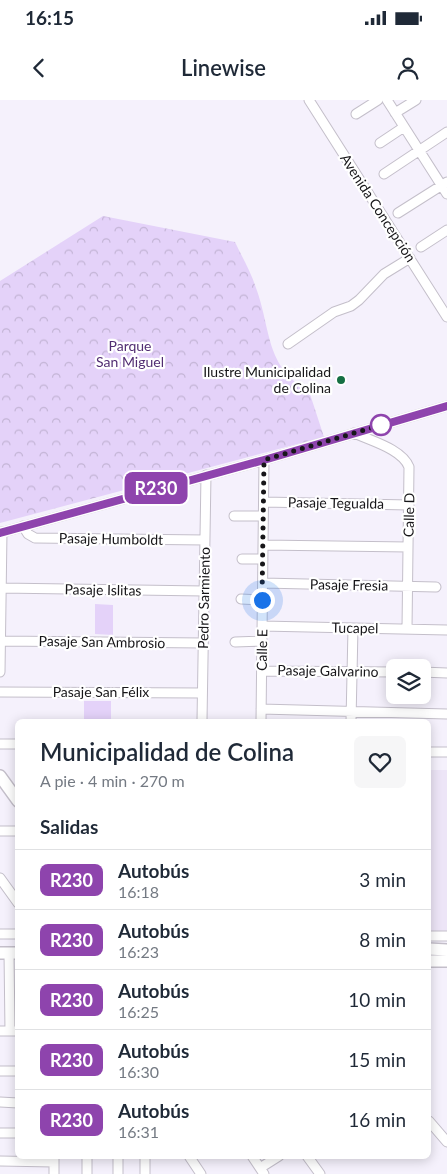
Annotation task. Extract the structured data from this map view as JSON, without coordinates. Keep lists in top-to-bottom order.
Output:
{
  "streets": {
    "street": [
      "Avenida Concepción",
      "Pasaje Tegualda",
      "Calle D",
      "Pasaje Humboldt",
      "Pasaje Fresia",
      "Pasaje Islitas",
      "Pedro Sarmiento",
      "Tucapel",
      "Pasaje San Ambrosio",
      "Calle E",
      "Pasaje Galvarino",
      "Pasaje San Félix"
    ]
  },
  "crossings": [
    ["Pasaje Tegualda", "Calle D"],
    ["Pasaje Tegualda", "Calle E"],
    ["Calle D", "Pasaje Fresia"],
    ["Calle D", "Tucapel"],
    ["Pasaje Humboldt", "Pedro Sarmiento"],
    ["Pasaje Fresia", "Calle E"],
    ["Pasaje Islitas", "Pedro Sarmiento"],
    ["Pedro Sarmiento", "Pasaje San Ambrosio"],
    ["Pedro Sarmiento", "Pasaje San Félix"],
    ["Tucapel", "Calle E"],
    ["Calle E", "Pasaje Galvarino"]
  ],
  "parks": ["Parque San Miguel"],
  "places": ["Ilustre Municipalidad de Colina"],
  "lines": ["bus line R230"],
  "page": {
    "status": "16:15",
    "header": "Linewise",
    "on_map": "R230",
    "heading": [
      ["Municipalidad de Colina", "A pie · 4 min · 270 m"],
      "Salidas"
    ],
    "list": [
      {
        "mark": "R230",
        "name": "Autobús",
        "note": "16:18",
        "value": "3 min"
      },
      {
        "mark": "R230",
        "name": "Autobús",
        "note": "16:23",
        "value": "8 min"
      },
      {
        "mark": "R230",
        "name": "Autobús",
        "note": "16:25",
        "value": "10 min"
      },
      {
        "mark": "R230",
        "name": "Autobús",
        "note": "16:30",
        "value": "15 min"
      },
      {
        "mark": "R230",
        "name": "Autobús",
        "note": "16:31",
        "value": "16 min"
      }
    ]
  }
}
